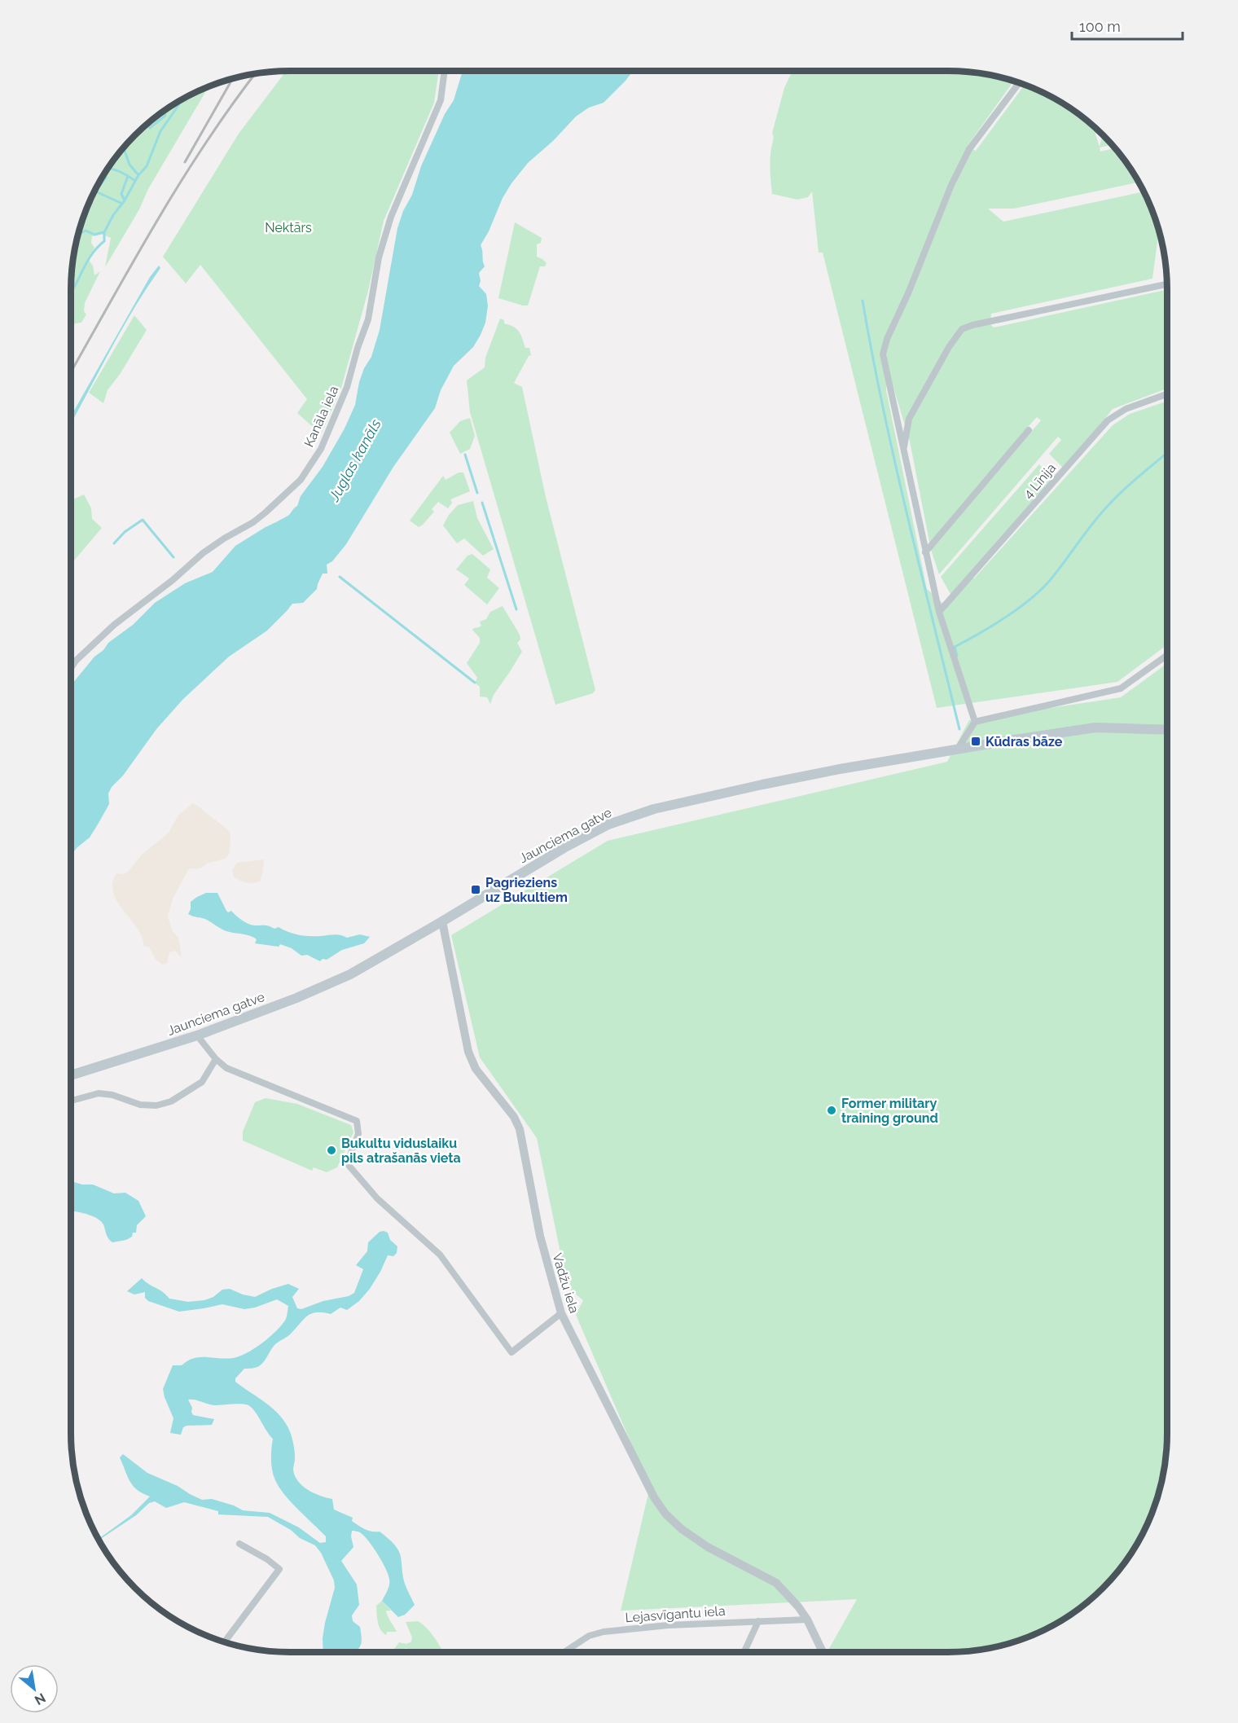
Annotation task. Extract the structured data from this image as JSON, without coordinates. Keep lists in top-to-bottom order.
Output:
{
  "streets": {
    "main road": ["Jaunciema gatve"],
    "street": [
      "Kanāla iela",
      "4 Līnija",
      "Vadžu iela",
      "Lejasvīgantu iela"
    ]
  },
  "crossings": [
    ["Jaunciema gatve", "Vadžu iela"],
    ["Vadžu iela", "Lejasvīgantu iela"]
  ],
  "water": ["Juglas kanāls"],
  "parks": ["Nektārs"],
  "places": {
    "transit": ["Kūdras bāze", "Pagrieziens uz Bukultiem"],
    "other": ["Former military training ground", "Bukultu viduslaiku pils atrašanās vieta"]
  },
  "scale_bar": "100 m",
  "north": "bottom right"
}
